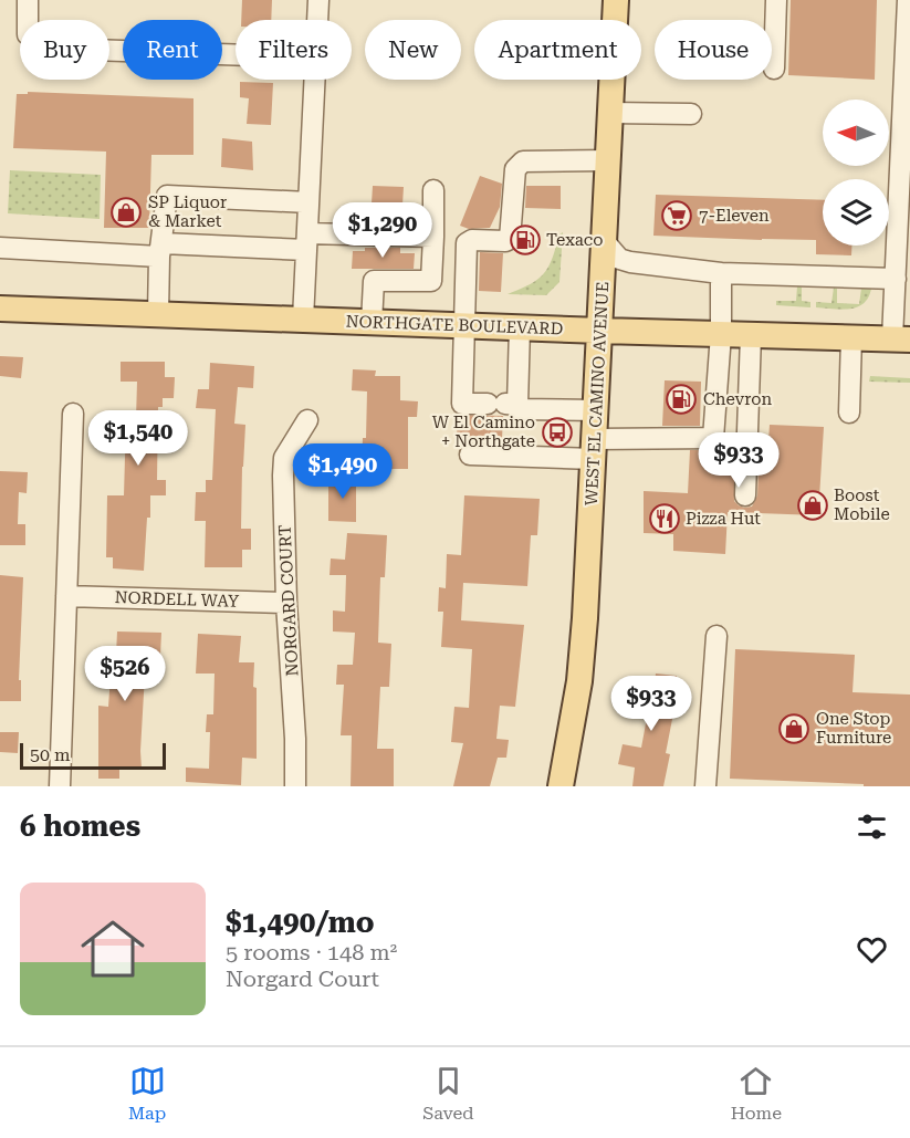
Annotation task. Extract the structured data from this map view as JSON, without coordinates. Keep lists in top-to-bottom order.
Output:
{
  "streets": {
    "main road": ["NORTHGATE BOULEVARD", "WEST EL CAMINO AVENUE"],
    "street": ["NORDELL WAY", "NORGARD COURT"]
  },
  "crossings": [
    ["NORTHGATE BOULEVARD", "WEST EL CAMINO AVENUE"],
    ["NORDELL WAY", "NORGARD COURT"]
  ],
  "places": {
    "shop": ["SP Liquor & Market", "Boost Mobile", "One Stop Furniture"],
    "supermarket": ["7-Eleven"],
    "fuel station": ["Texaco", "Chevron"],
    "bus stop": ["W El Camino + Northgate"],
    "restaurant": ["Pizza Hut"]
  },
  "scale_bar": "50 m",
  "north": "left",
  "page": {
    "chip": [
      "Buy",
      "Rent",
      "Filters",
      "New",
      "Apartment",
      "House"
    ],
    "price": [
      "$1,290",
      "$1,540",
      "$933",
      "$1,490",
      "$526",
      "$933"
    ],
    "scale": "50 m",
    "heading": "6 homes",
    "list": [
      {
        "name": "$1,490/mo",
        "note": "5 rooms · 148 m² · Norgard Court"
      }
    ],
    "tabs": ["Map", "Saved", "Home"]
  }
}
